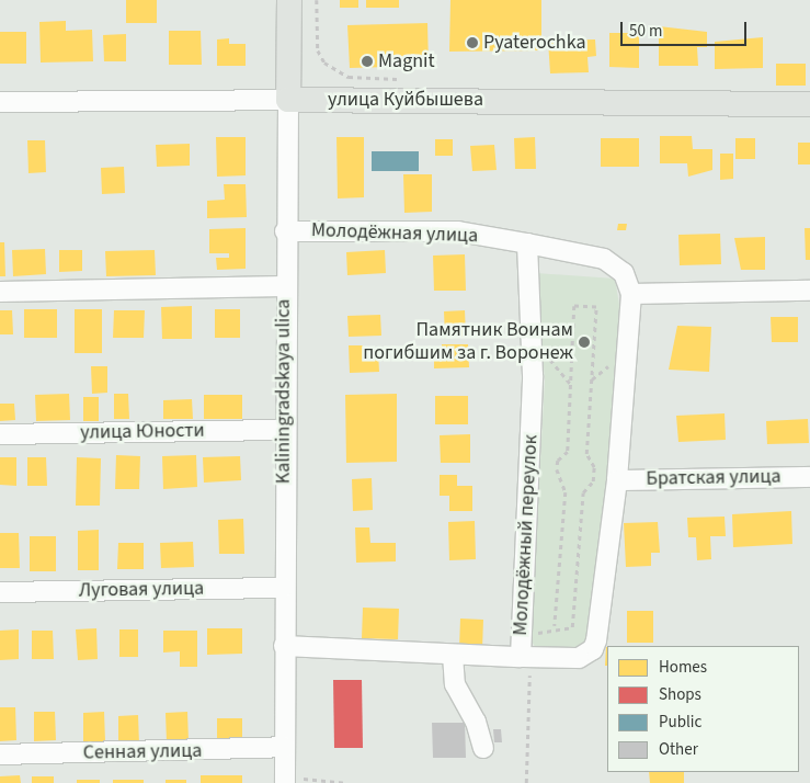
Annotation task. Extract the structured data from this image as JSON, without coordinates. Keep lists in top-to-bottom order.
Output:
{
  "streets": {
    "main road": ["улица Куйбышева", "Kaliningradskaya ulica"],
    "street": [
      "Молодёжная улица",
      "улица Юности",
      "Братская улица",
      "Молодёжный переулок",
      "Луговая улица",
      "Сенная улица"
    ]
  },
  "crossings": [
    ["улица Куйбышева", "Kaliningradskaya ulica"],
    ["Молодёжная улица", "Kaliningradskaya ulica"],
    ["Молодёжная улица", "Молодёжный переулок"],
    ["Kaliningradskaya ulica", "улица Юности"],
    ["Kaliningradskaya ulica", "Луговая улица"],
    ["Kaliningradskaya ulica", "Сенная улица"],
    ["Братская улица", "Молодёжный переулок"]
  ],
  "places": ["Pyaterochka", "Magnit", "Памятник Воинам погибшим за г. Воронеж"],
  "legend": [
    "Homes",
    "Shops",
    "Public",
    "Other"
  ],
  "scale_bar": "50 m"
}
